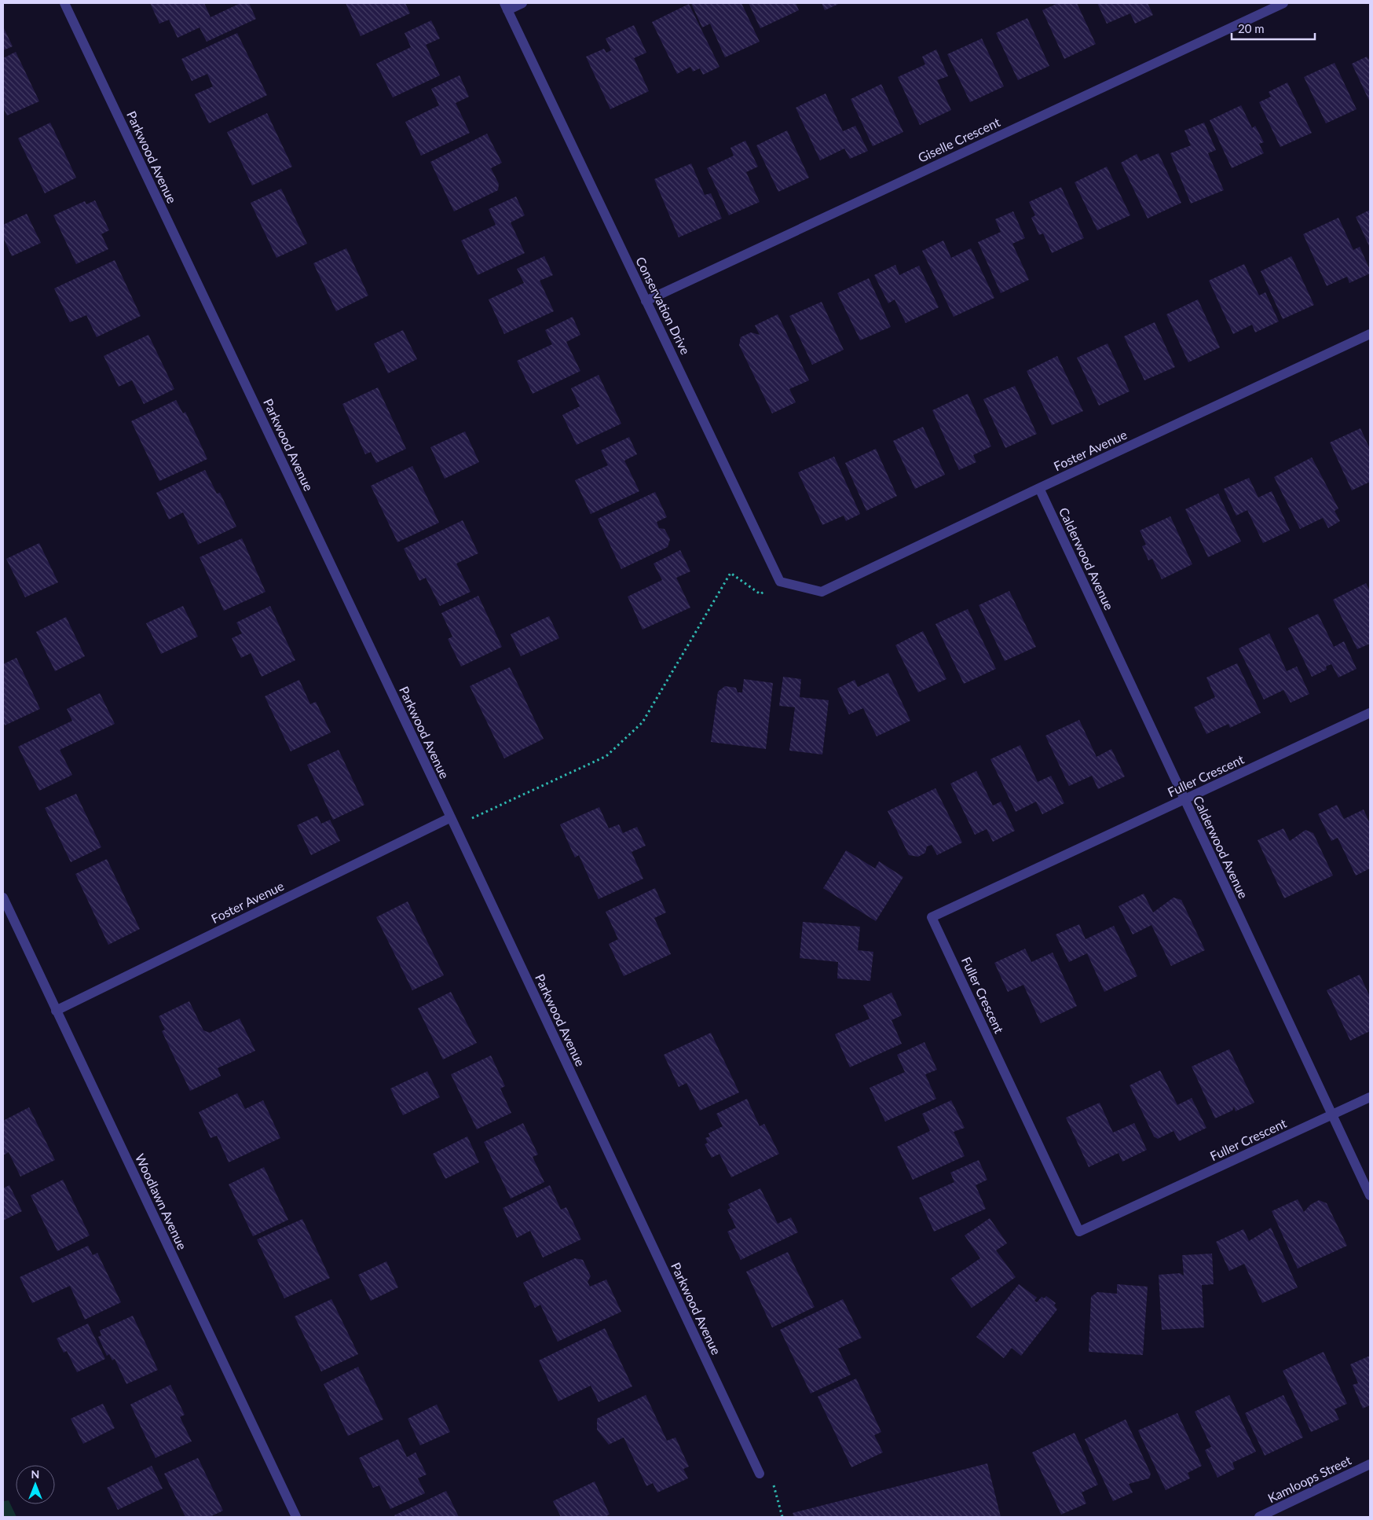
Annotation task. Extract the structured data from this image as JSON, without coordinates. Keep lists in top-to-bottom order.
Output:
{
  "streets": {
    "street": [
      "Giselle Crescent",
      "Parkwood Avenue",
      "Conservation Drive",
      "Foster Avenue",
      "Calderwood Avenue",
      "Fuller Crescent",
      "Woodlawn Avenue",
      "Kamloops Street"
    ]
  },
  "crossings": [
    ["Giselle Crescent", "Conservation Drive"],
    ["Parkwood Avenue", "Foster Avenue"],
    ["Conservation Drive", "Foster Avenue"],
    ["Foster Avenue", "Calderwood Avenue"],
    ["Foster Avenue", "Woodlawn Avenue"],
    ["Calderwood Avenue", "Fuller Crescent"]
  ],
  "scale_bar": "20 m",
  "north": "top"
}
